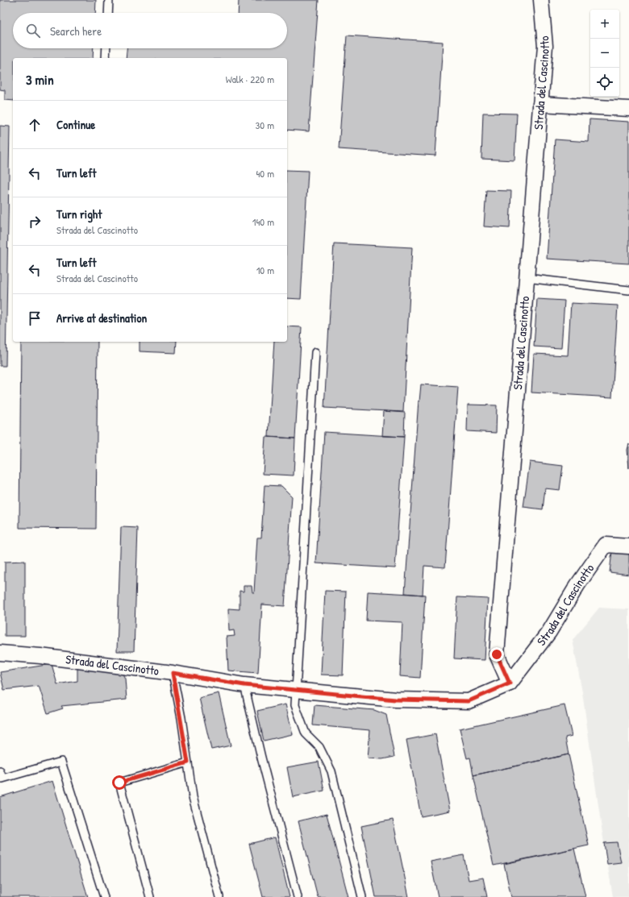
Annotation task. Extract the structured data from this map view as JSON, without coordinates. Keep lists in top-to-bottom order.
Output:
{
  "streets": {
    "street": ["Strada del Cascinotto"]
  },
  "page": {
    "map_buttons": ["+", "−"],
    "search": "Search here",
    "heading": ["3 min", "Walk · 220 m"],
    "list": [
      ["Continue", "30 m"],
      ["Turn left", "40 m"],
      ["Turn right", "Strada del Cascinotto", "140 m"],
      ["Turn left", "Strada del Cascinotto", "10 m"],
      "Arrive at destination"
    ]
  }
}
